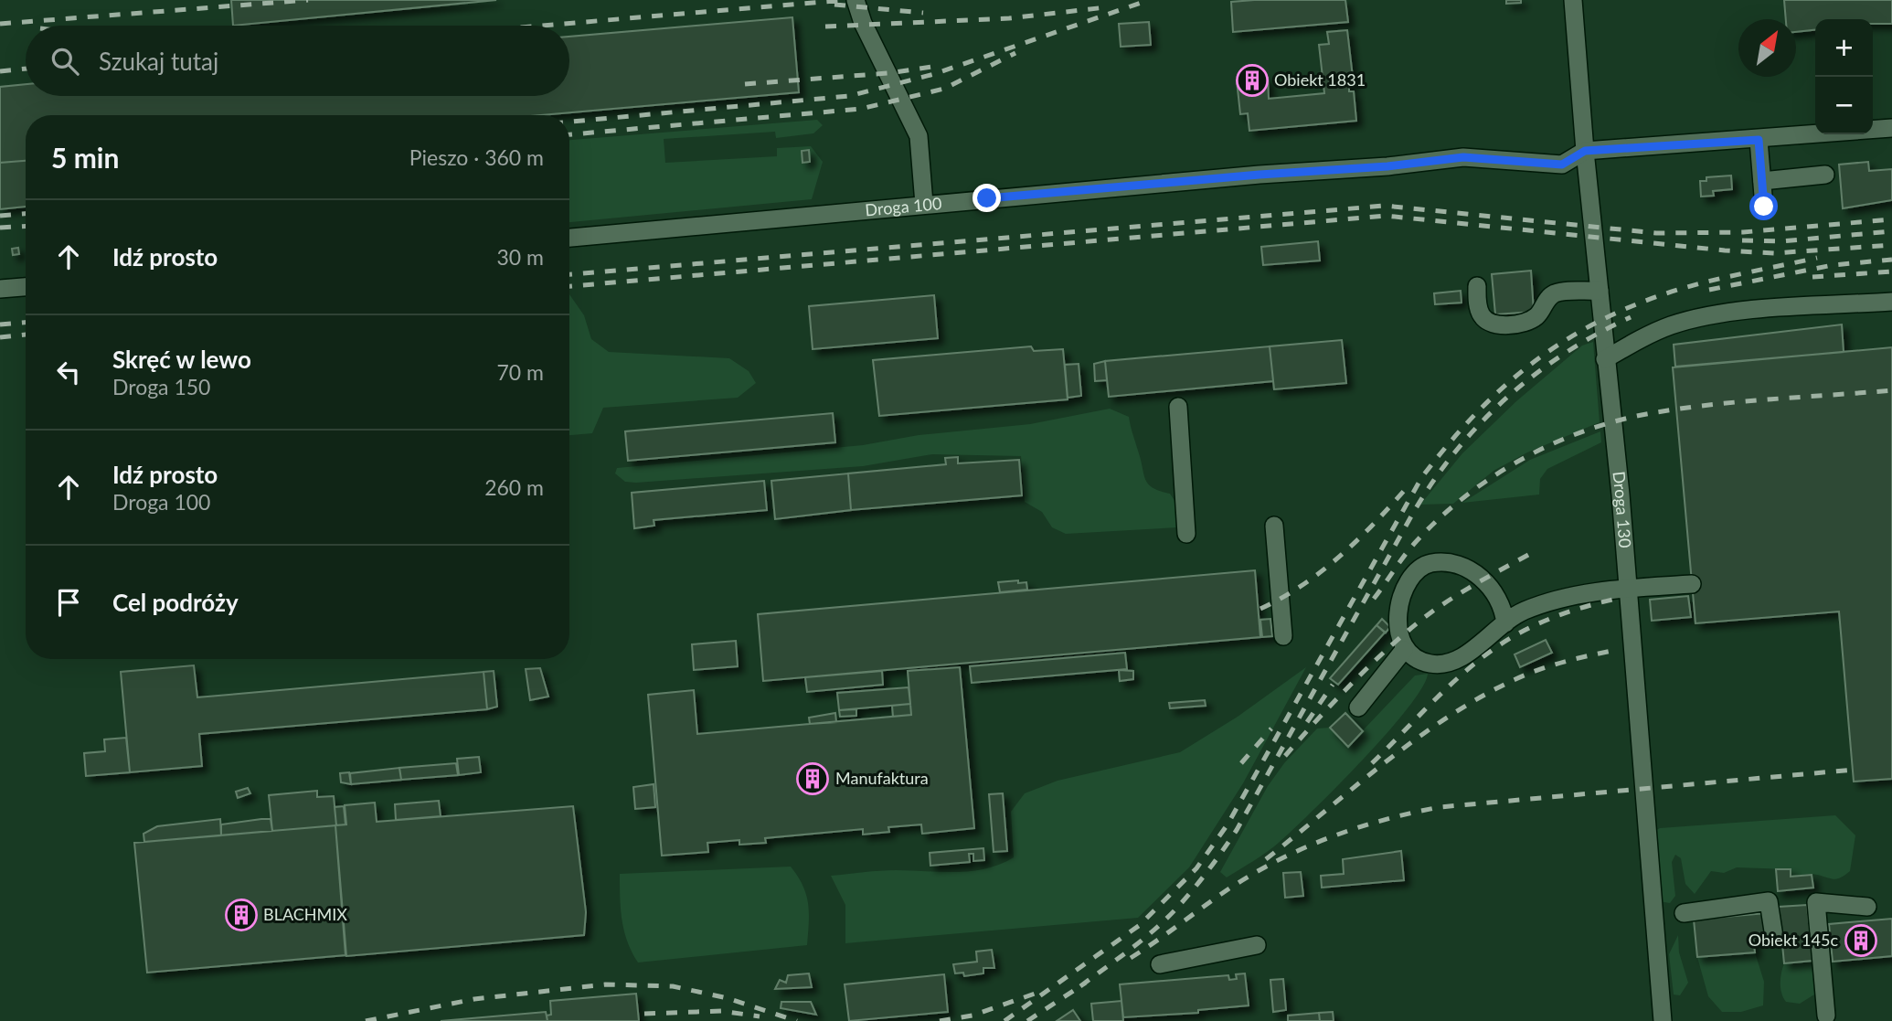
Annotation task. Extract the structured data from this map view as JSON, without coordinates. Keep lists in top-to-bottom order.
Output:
{
  "streets": {
    "lane": ["Droga 100", "Droga 130"]
  },
  "crossings": [
    ["Droga 100", "Droga 130"]
  ],
  "places": {
    "building": [
      "Obiekt 1831",
      "Manufaktura",
      "BLACHMIX",
      "Obiekt 145c"
    ]
  },
  "north": "top right",
  "page": {
    "map_buttons": ["+", "−"],
    "search": "Szukaj tutaj",
    "heading": ["5 min", "Pieszo · 360 m"],
    "list": [
      ["Idź prosto", "30 m"],
      ["Skręć w lewo", "Droga 150", "70 m"],
      ["Idź prosto", "Droga 100", "260 m"],
      "Cel podróży"
    ]
  }
}
